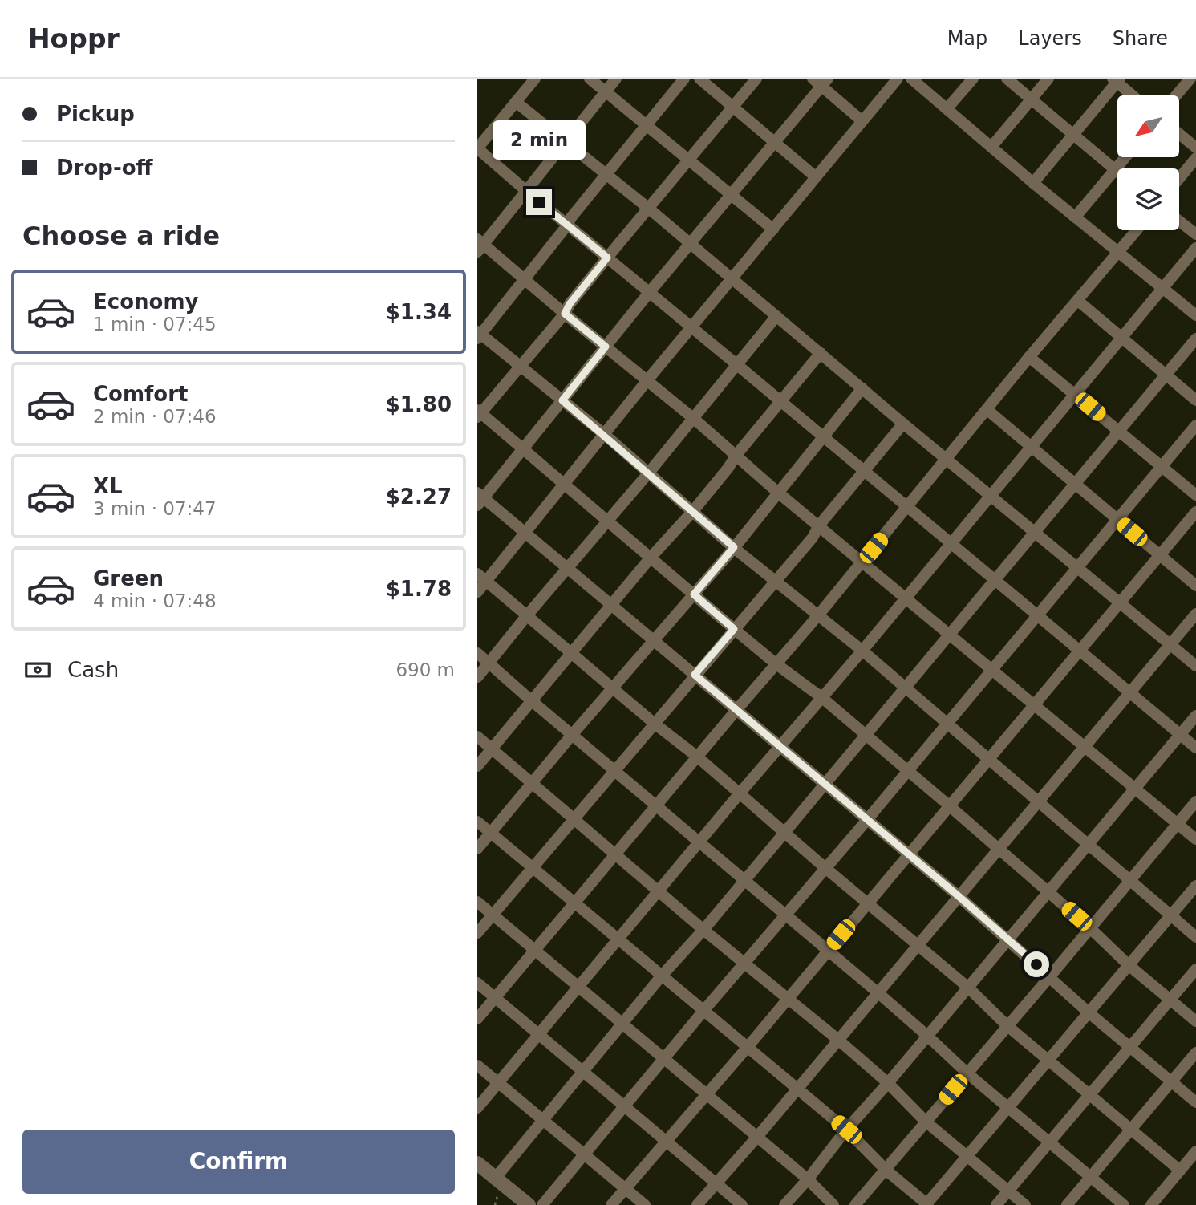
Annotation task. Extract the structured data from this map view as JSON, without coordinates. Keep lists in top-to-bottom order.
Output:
{
  "north": "bottom left",
  "page": {
    "header": "Hoppr",
    "nav": ["Map", "Layers", "Share"],
    "banner": ["Pickup", "Drop-off"],
    "bubble": "2 min",
    "heading": "Choose a ride",
    "list": [
      {
        "name": "Economy",
        "note": "1 min · 07:45",
        "value": "$1.34"
      },
      {
        "name": "Comfort",
        "note": "2 min · 07:46",
        "value": "$1.80"
      },
      {
        "name": "XL",
        "note": "3 min · 07:47",
        "value": "$2.27"
      },
      {
        "name": "Green",
        "note": "4 min · 07:48",
        "value": "$1.78"
      }
    ],
    "pay": ["Cash", "690 m"],
    "buttons": "Confirm"
  }
}
